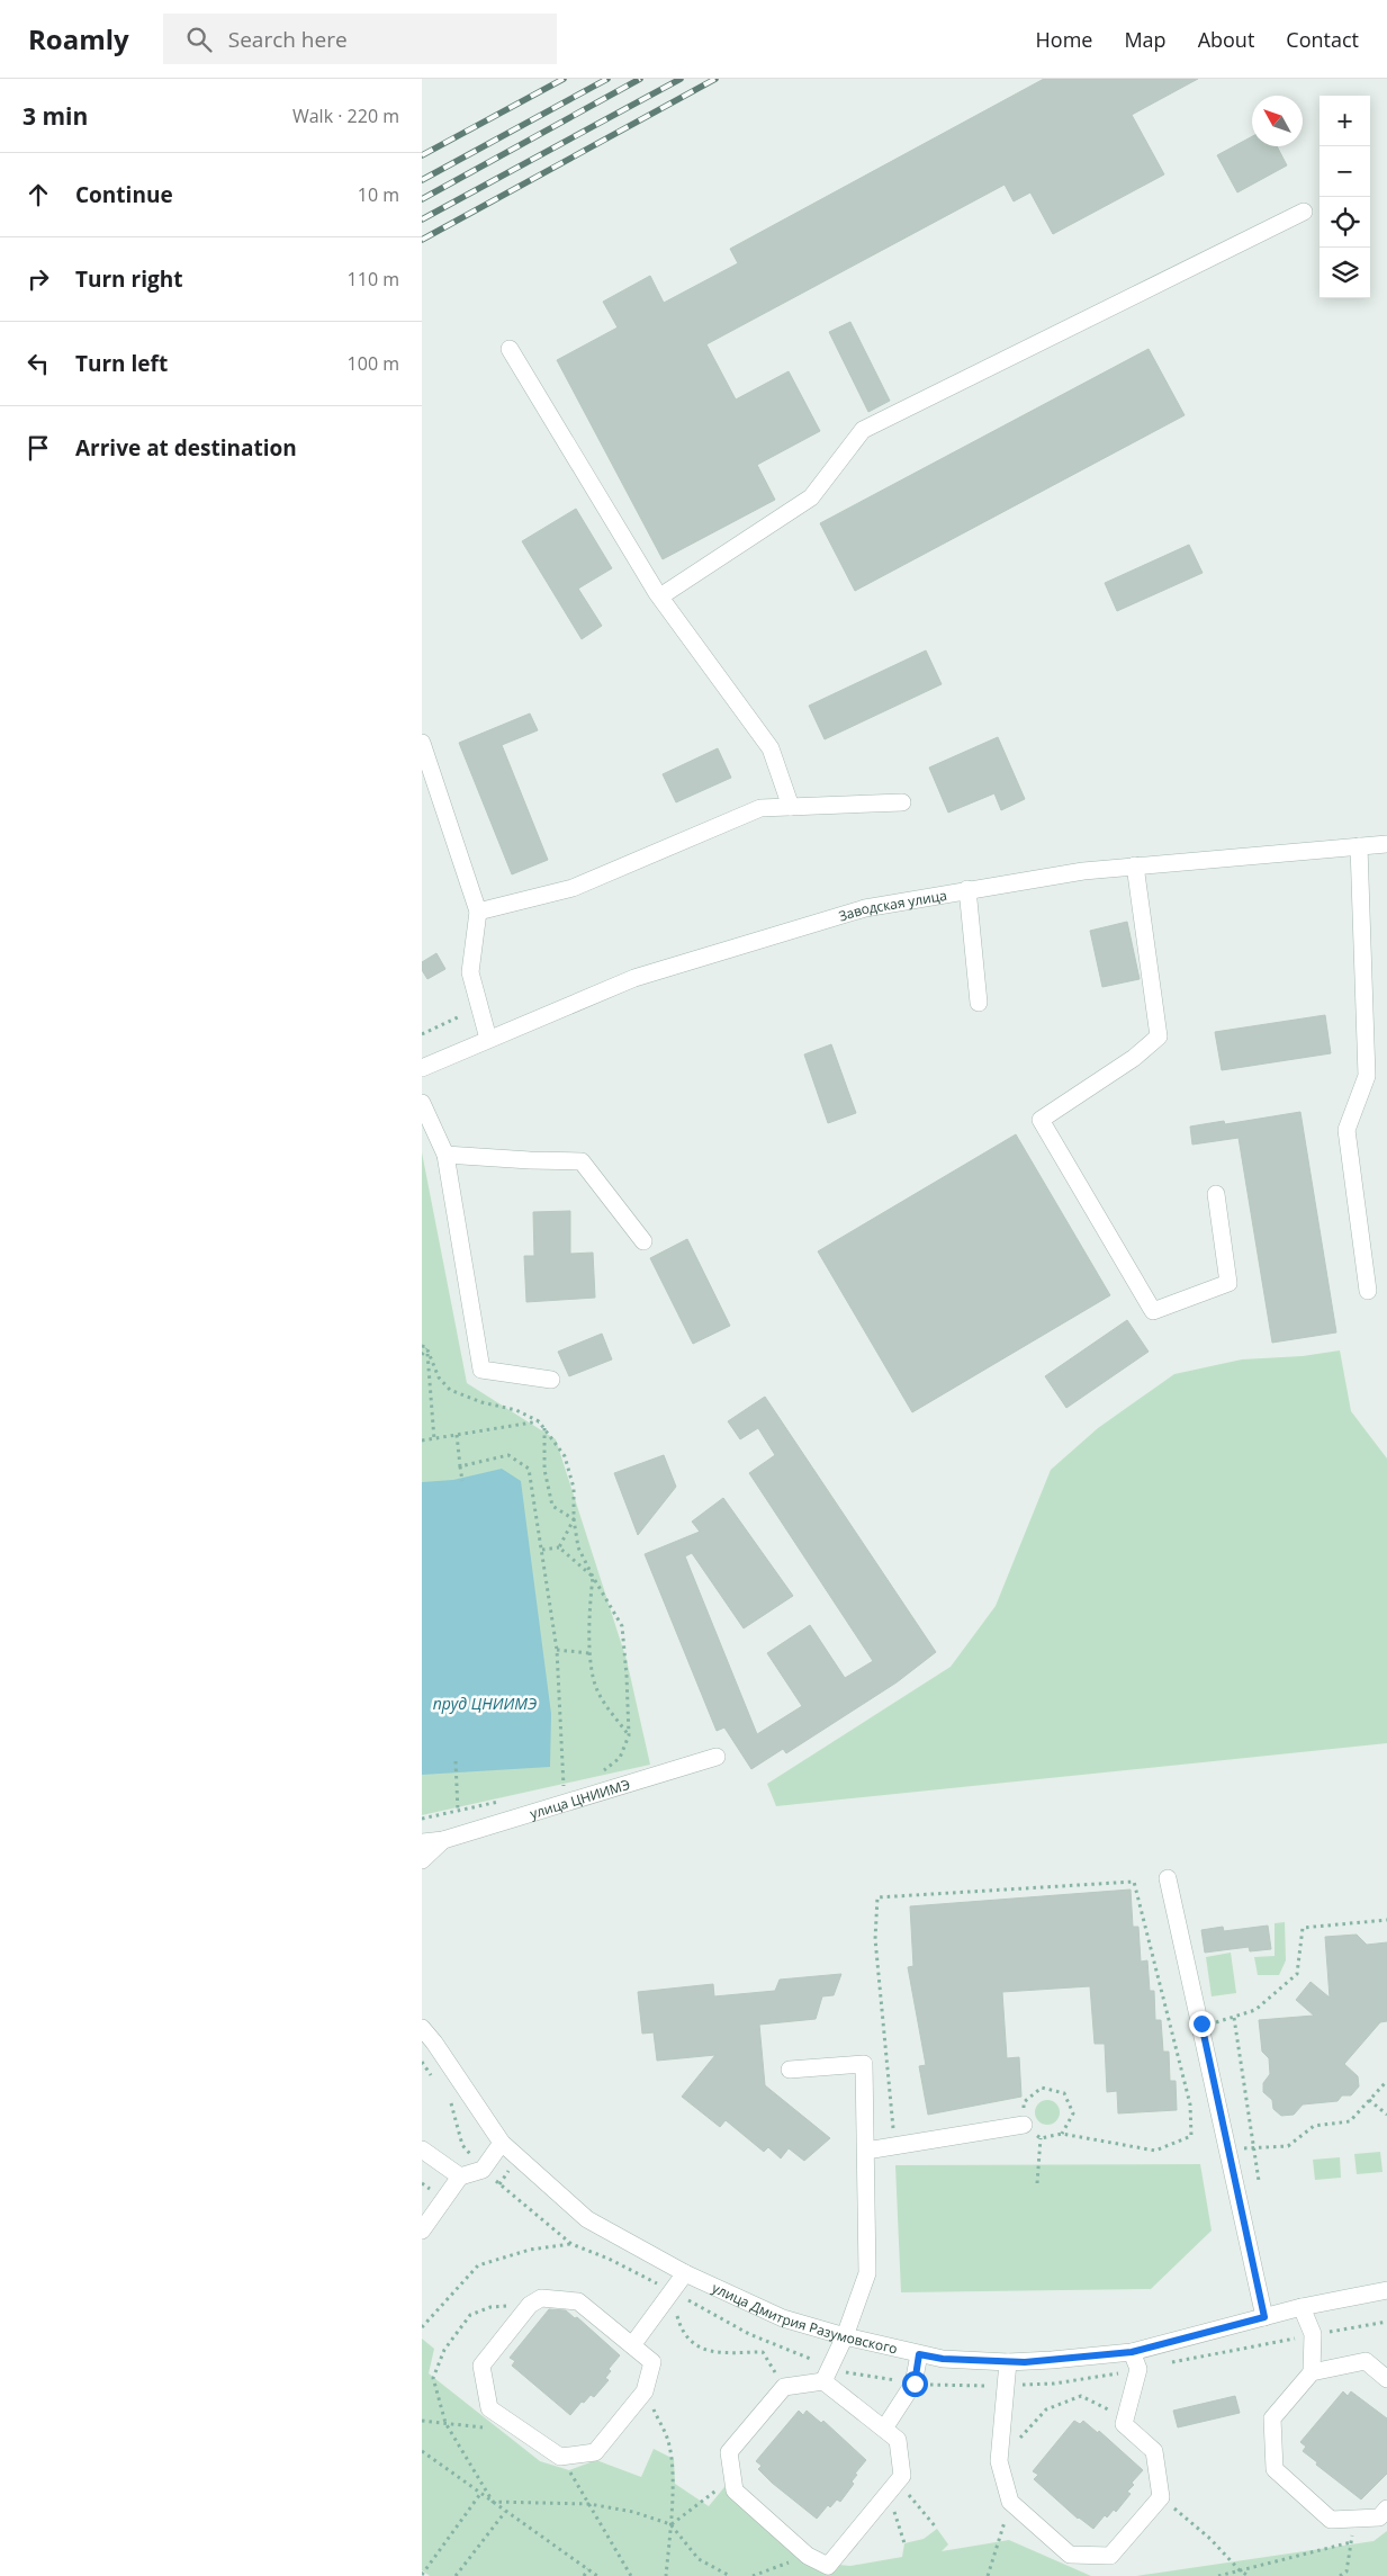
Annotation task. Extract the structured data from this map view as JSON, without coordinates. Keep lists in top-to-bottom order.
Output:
{
  "streets": {
    "street": ["Заводская улица", "улица ЦНИИМЭ", "улица Дмитрия Разумовского"]
  },
  "water": ["пруд ЦНИИМЭ"],
  "north": "top left",
  "page": {
    "header": "Roamly",
    "search": "Search here",
    "nav": [
      "Home",
      "Map",
      "About",
      "Contact"
    ],
    "heading": ["3 min", "Walk · 220 m"],
    "map_buttons": ["+", "−"],
    "list": [
      ["Continue", "10 m"],
      ["Turn right", "110 m"],
      ["Turn left", "100 m"],
      "Arrive at destination"
    ]
  }
}
